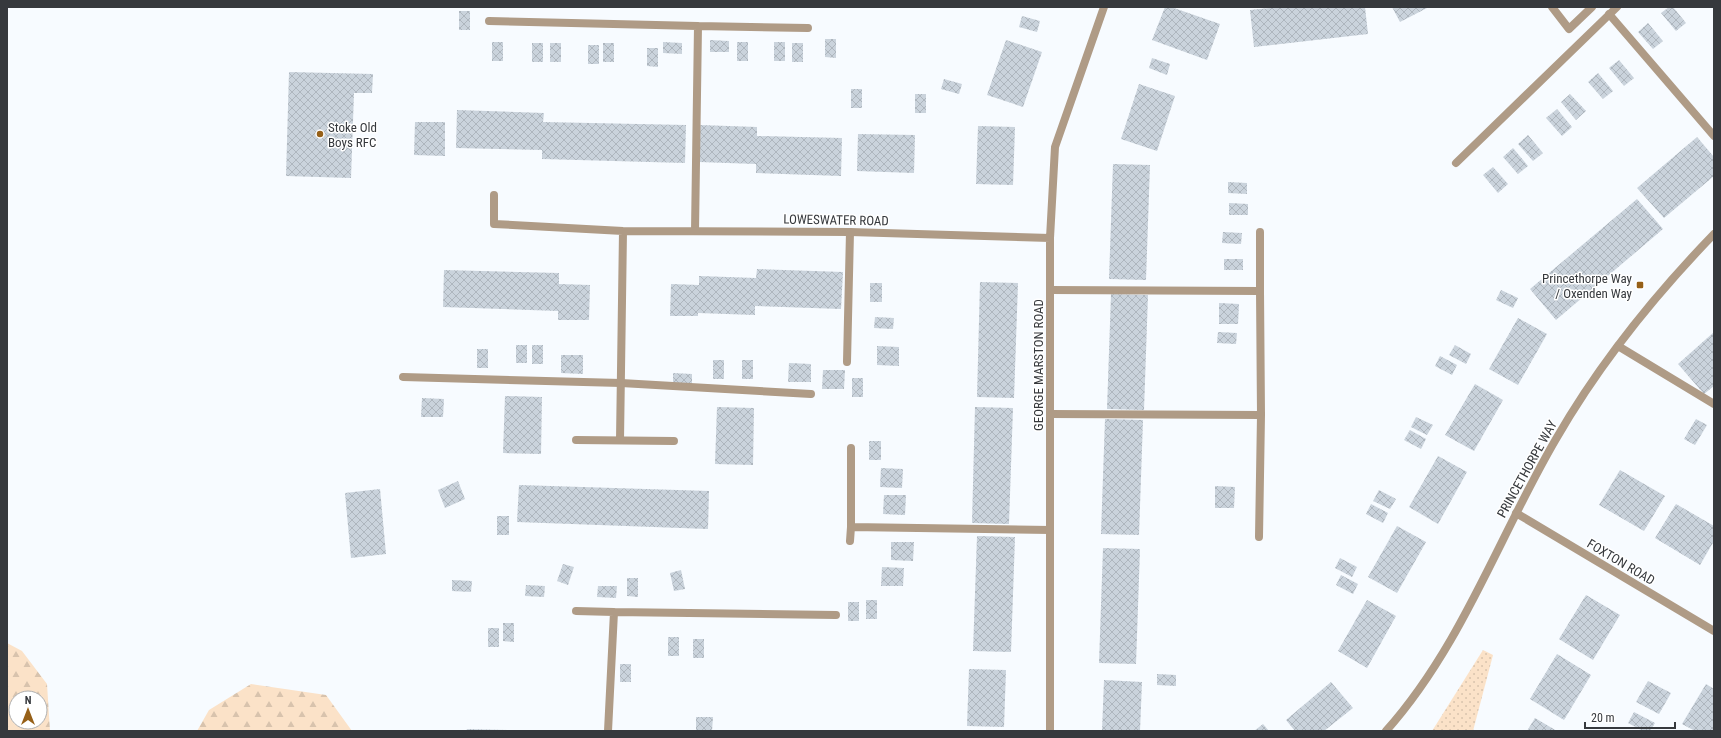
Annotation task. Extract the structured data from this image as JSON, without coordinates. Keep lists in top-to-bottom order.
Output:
{
  "streets": {
    "street": [
      "LOWESWATER ROAD",
      "GEORGE MARSTON ROAD",
      "PRINCETHORPE WAY",
      "FOXTON ROAD"
    ]
  },
  "crossings": [
    ["LOWESWATER ROAD", "GEORGE MARSTON ROAD"],
    ["PRINCETHORPE WAY", "FOXTON ROAD"]
  ],
  "places": {
    "other": ["Stoke Old Boys RFC"],
    "transit": ["Princethorpe Way / Oxenden Way"]
  },
  "scale_bar": "20 m",
  "north": "top"
}
